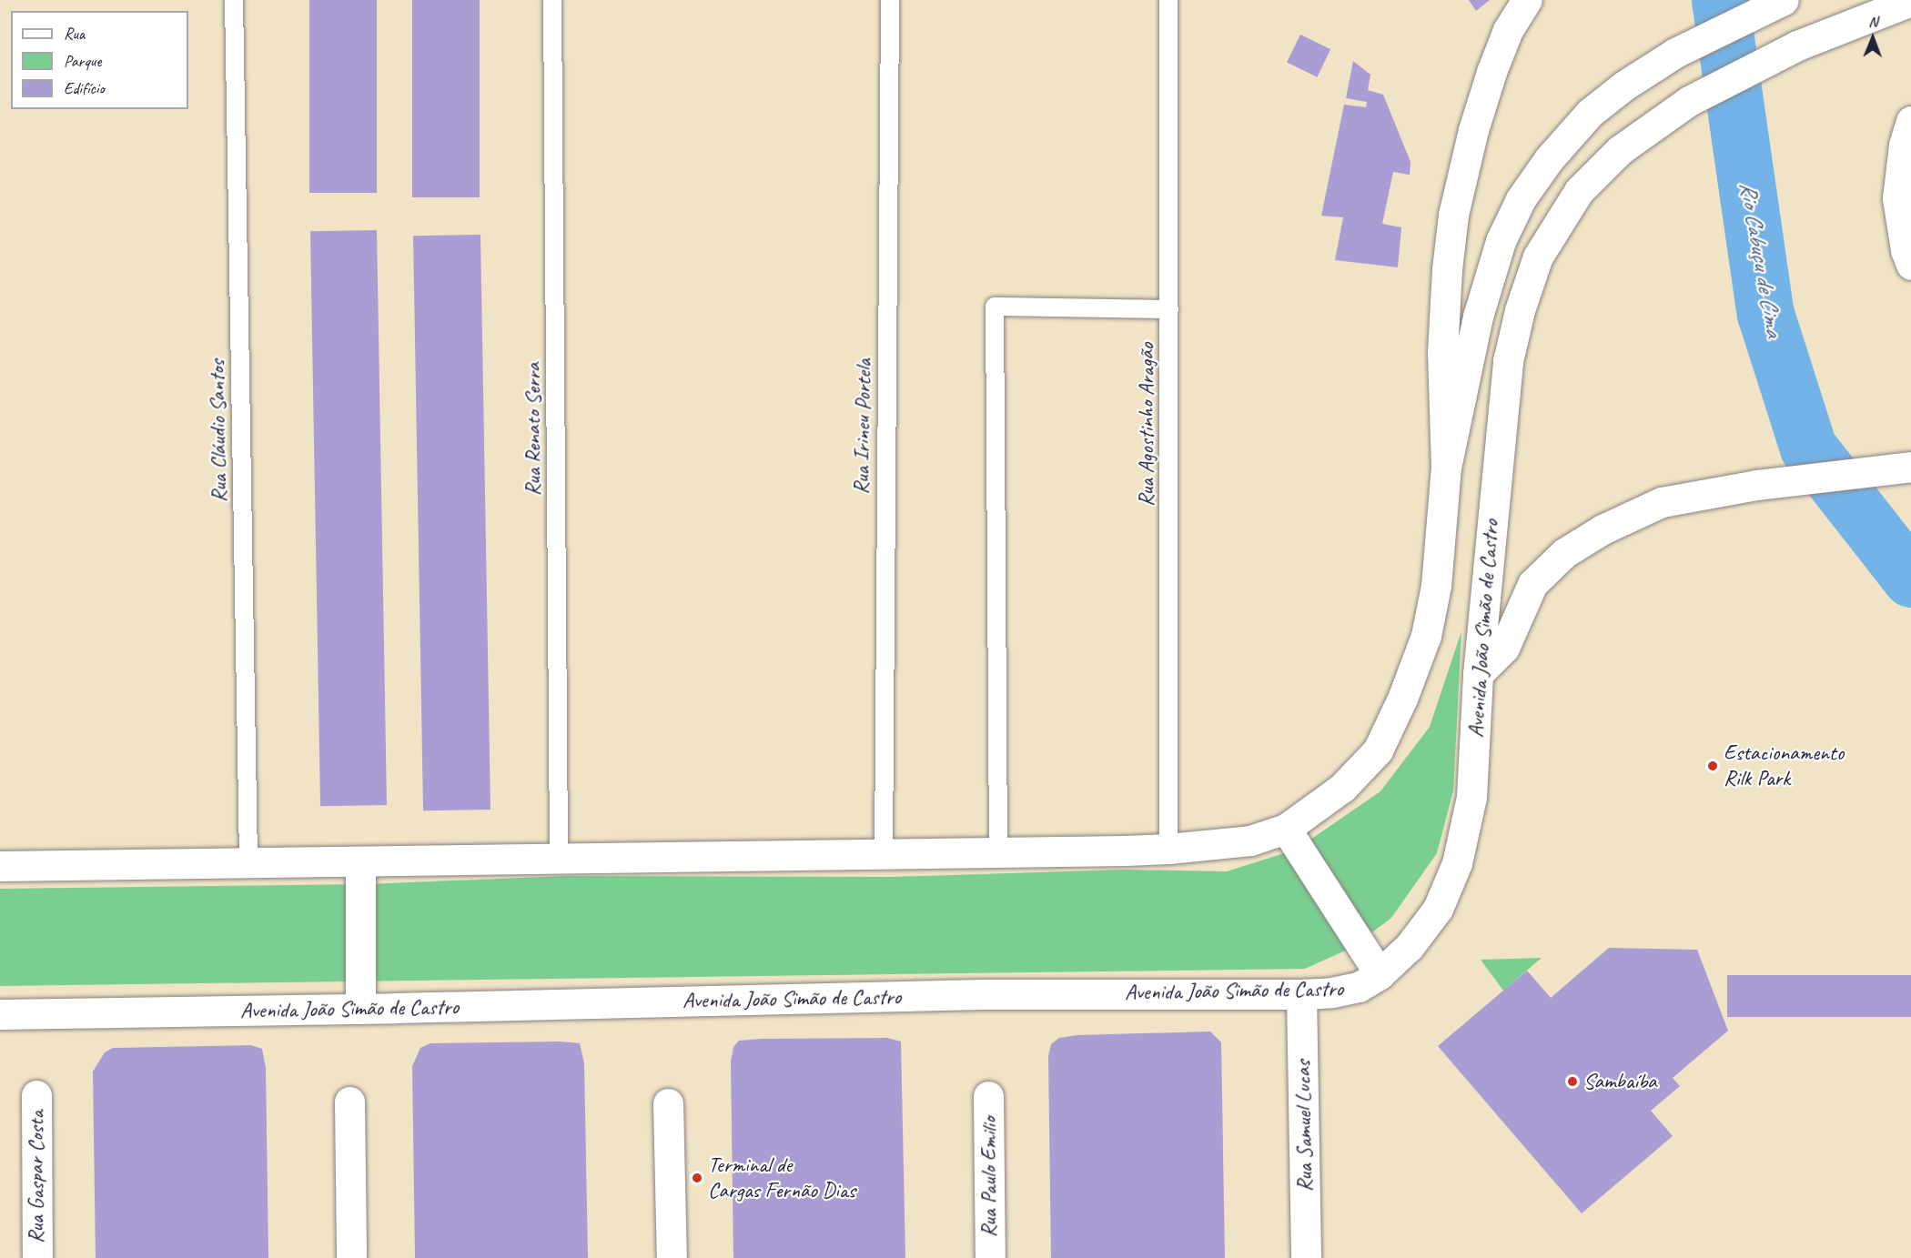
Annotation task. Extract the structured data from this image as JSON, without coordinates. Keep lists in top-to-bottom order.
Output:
{
  "streets": {
    "main road": [
      "Avenida João Simão de Castro",
      "Rua Samuel Lucas",
      "Rua Gaspar Costa",
      "Rua Paulo Emilio"
    ],
    "lane": [
      "Rua Agostinho Aragão",
      "Rua Irineu Portela",
      "Rua Renato Serra",
      "Rua Cláudio Santos"
    ]
  },
  "crossings": [
    ["Avenida João Simão de Castro", "Rua Samuel Lucas"]
  ],
  "water": ["Rio Cabuçu de Cima"],
  "places": ["Estacionamento Rilk Park", "Sambaíba", "Terminal de Cargas Fernão Dias"],
  "legend": ["Rua", "Parque", "Edifício"],
  "north": "top"
}
